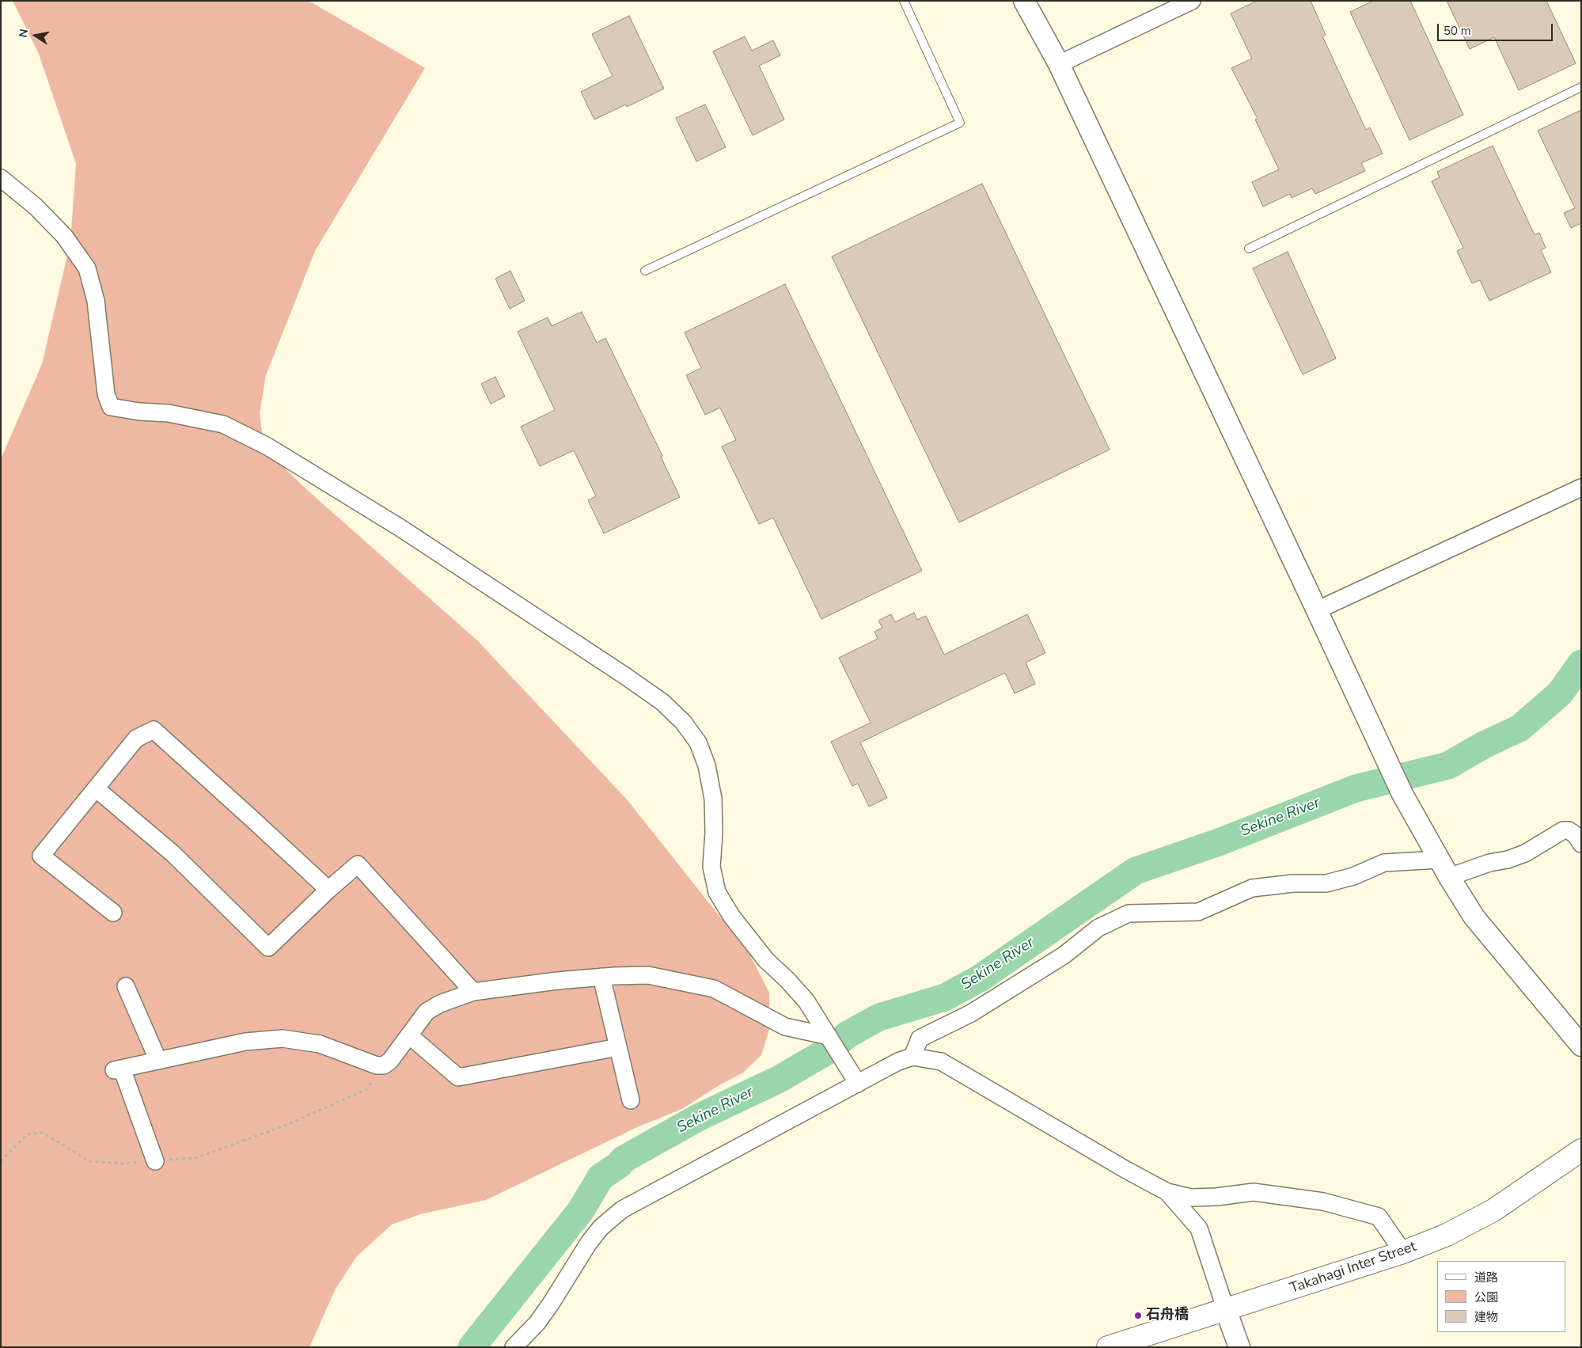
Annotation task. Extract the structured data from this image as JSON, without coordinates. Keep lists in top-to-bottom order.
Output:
{
  "streets": {
    "main road": ["Takahagi Inter Street"]
  },
  "water": ["Sekine River"],
  "places": ["石舟橋"],
  "legend": ["道路", "公園", "建物"],
  "scale_bar": "50 m",
  "north": "left"
}
